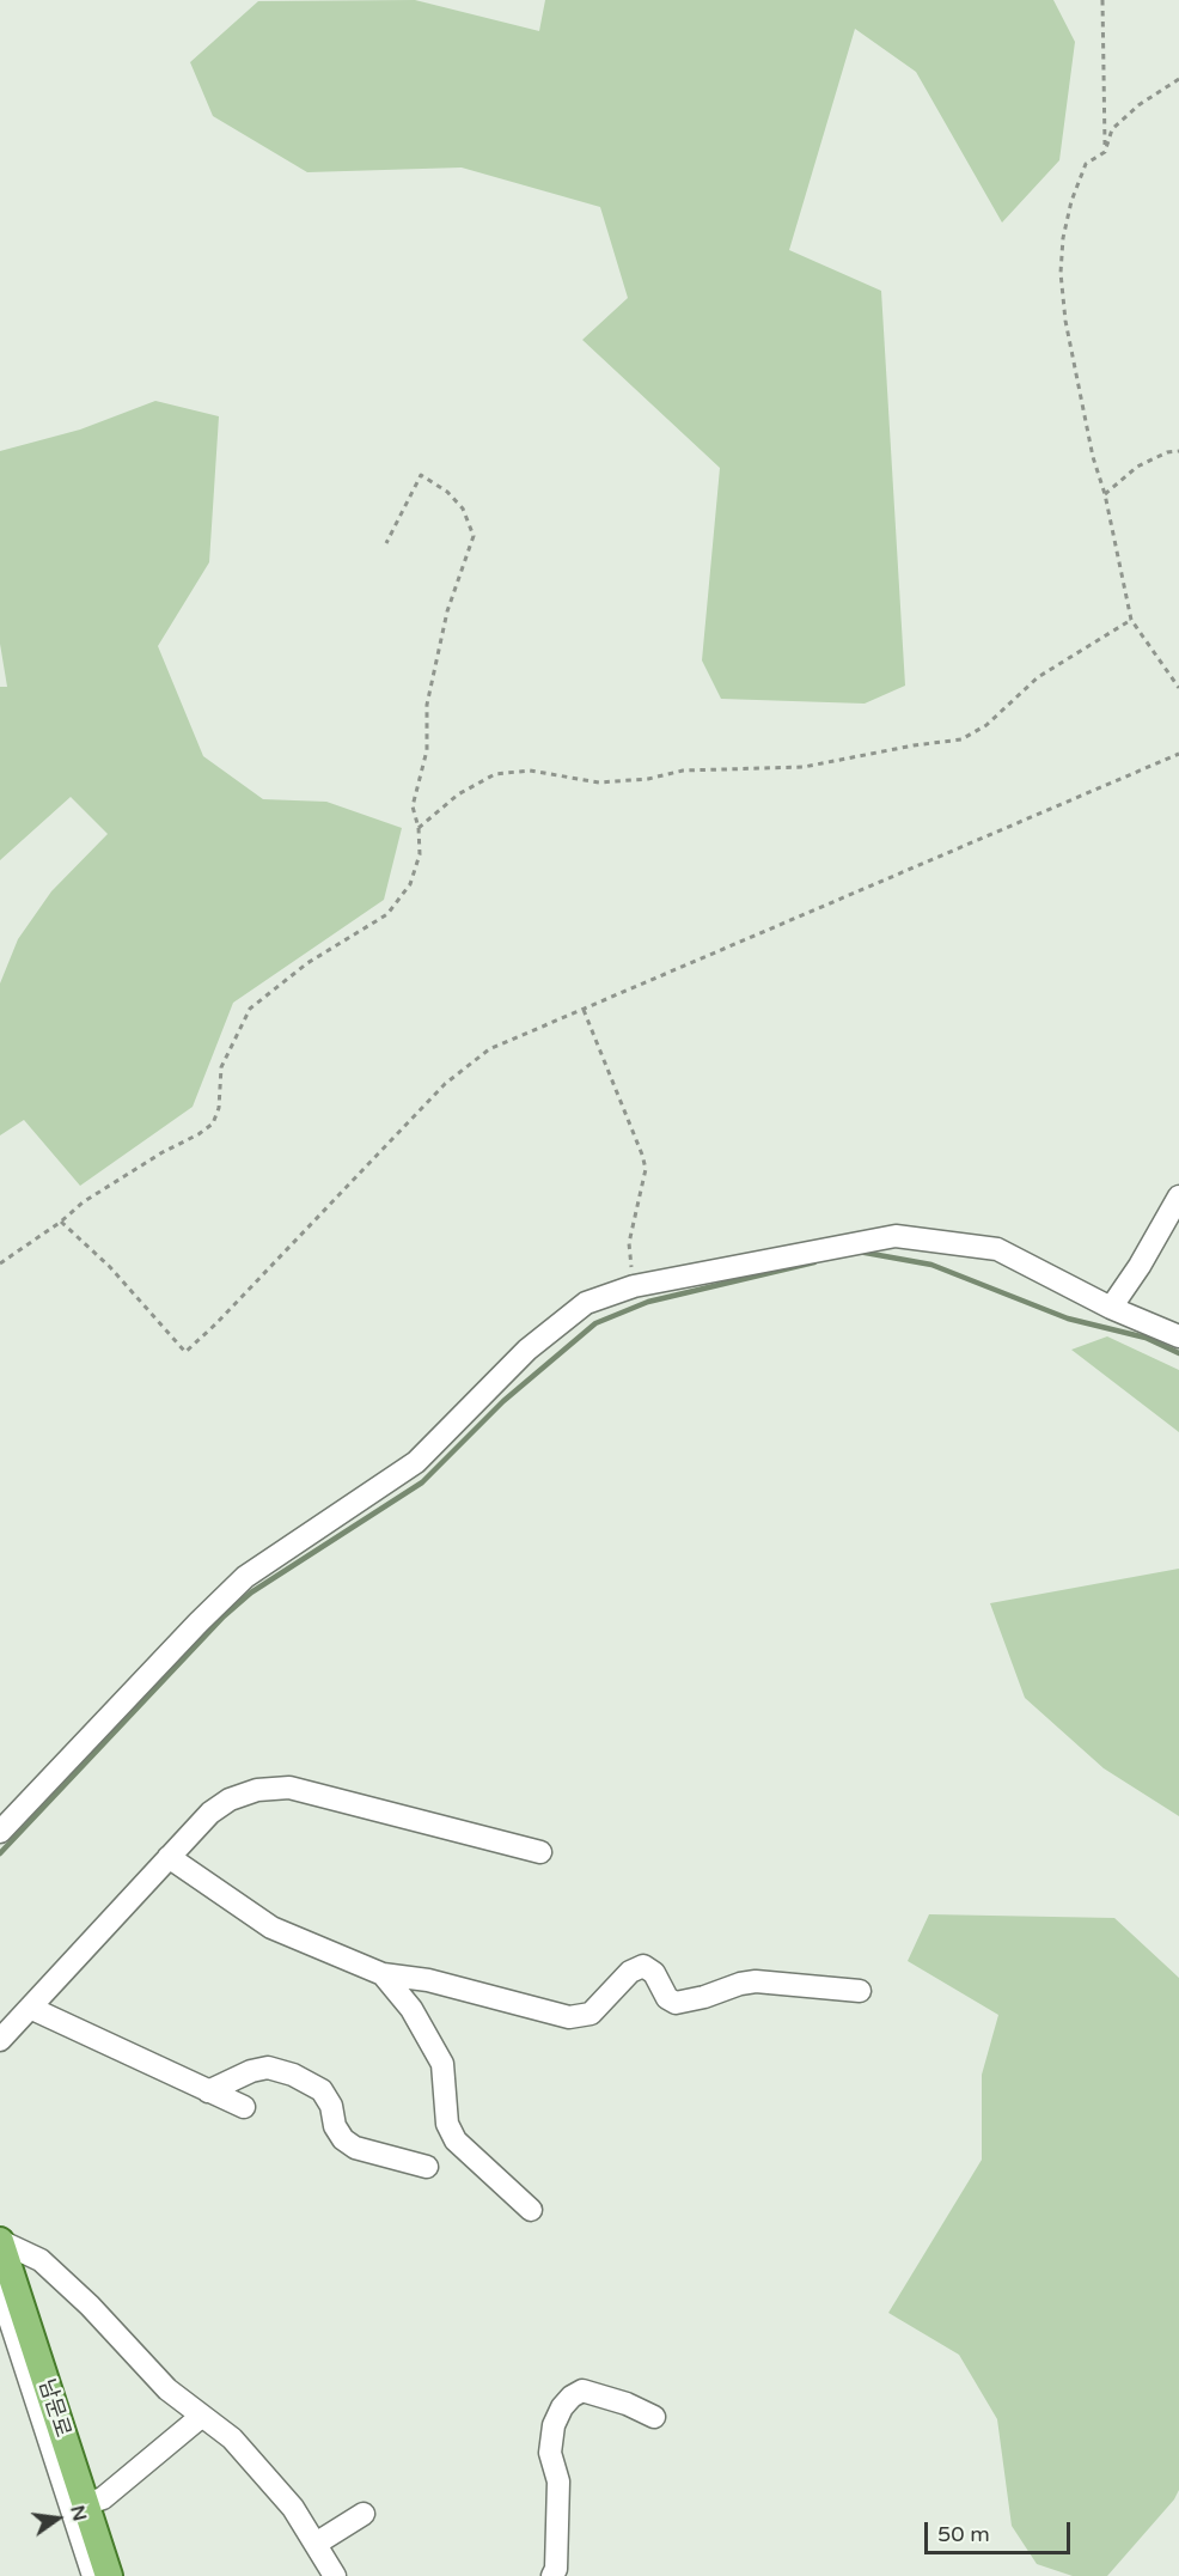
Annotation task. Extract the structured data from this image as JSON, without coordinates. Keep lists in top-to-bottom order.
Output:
{
  "streets": {
    "main road": ["남문로"]
  },
  "scale_bar": "50 m",
  "north": "right"
}
